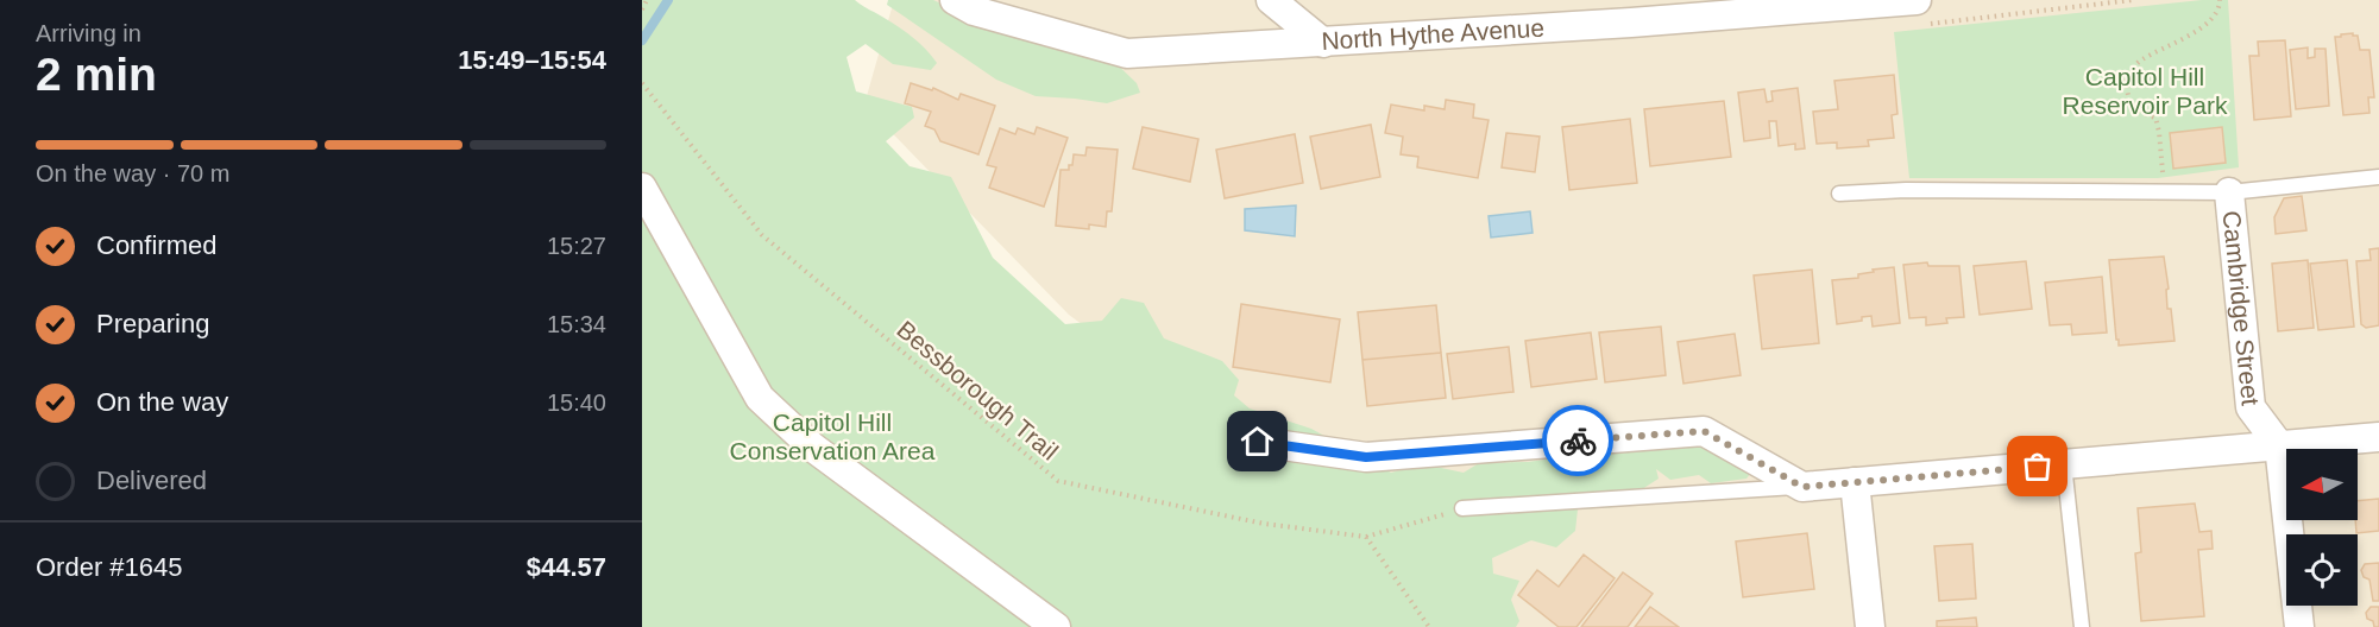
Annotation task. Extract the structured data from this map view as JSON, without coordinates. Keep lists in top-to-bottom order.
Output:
{
  "streets": {
    "street": ["North Hythe Avenue", "Cambridge Street"],
    "path": ["Bessborough Trail"]
  },
  "parks": ["Capitol Hill Reservoir Park", "Capitol Hill Conservation Area"],
  "north": "left",
  "page": {
    "heading": ["2 min", "Arriving in", "15:49–15:54"],
    "panel": ["Order #1645", "$44.57"],
    "bar": "On the way · 70 m",
    "list": [
      ["Confirmed", "15:27"],
      ["Preparing", "15:34"],
      ["On the way", "15:40"],
      "Delivered"
    ]
  }
}
